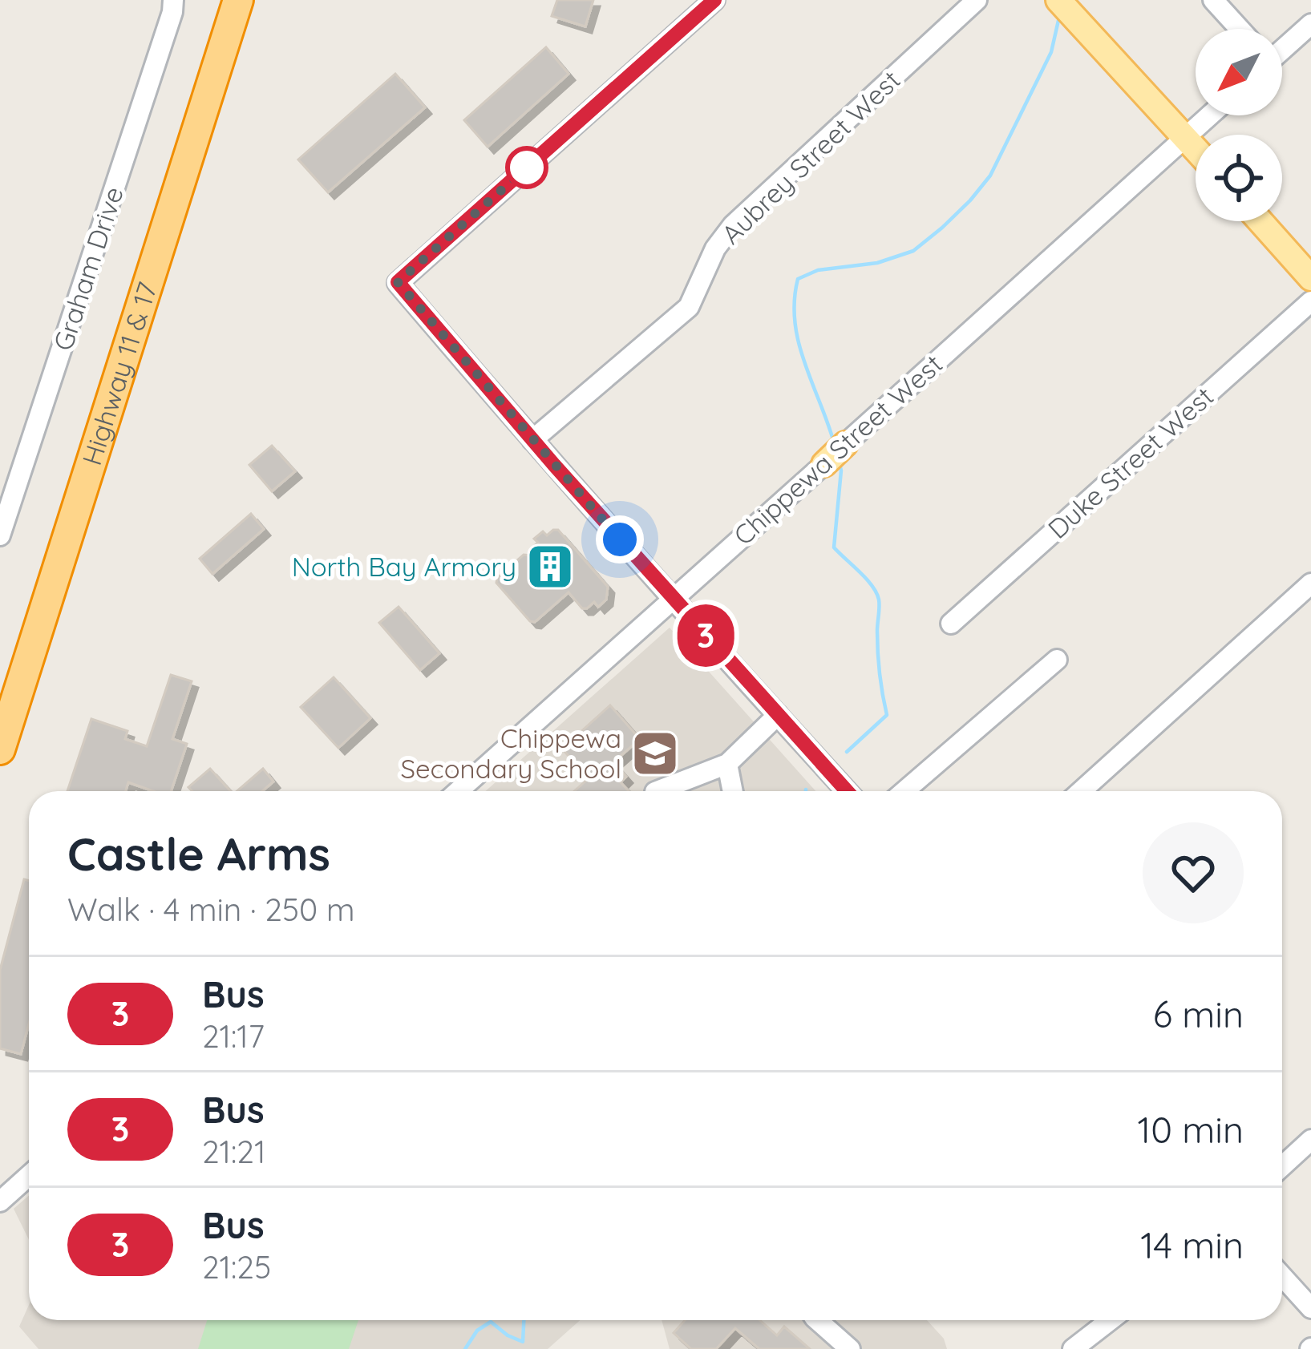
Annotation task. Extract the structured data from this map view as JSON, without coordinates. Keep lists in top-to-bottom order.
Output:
{
  "streets": {
    "highway": ["Highway 11 & 17"],
    "main road": ["Chippewa Street West"],
    "street": ["Aubrey Street West", "Graham Drive", "Duke Street West"]
  },
  "places": {
    "building": ["North Bay Armory"],
    "school or university": ["Chippewa Secondary School"]
  },
  "lines": ["bus line 3"],
  "north": "bottom left",
  "page": {
    "on_map": "3",
    "heading": ["Castle Arms", "Walk · 4 min · 250 m"],
    "list": [
      {
        "mark": "3",
        "name": "Bus",
        "note": "21:17",
        "value": "6 min"
      },
      {
        "mark": "3",
        "name": "Bus",
        "note": "21:21",
        "value": "10 min"
      },
      {
        "mark": "3",
        "name": "Bus",
        "note": "21:25",
        "value": "14 min"
      }
    ]
  }
}
